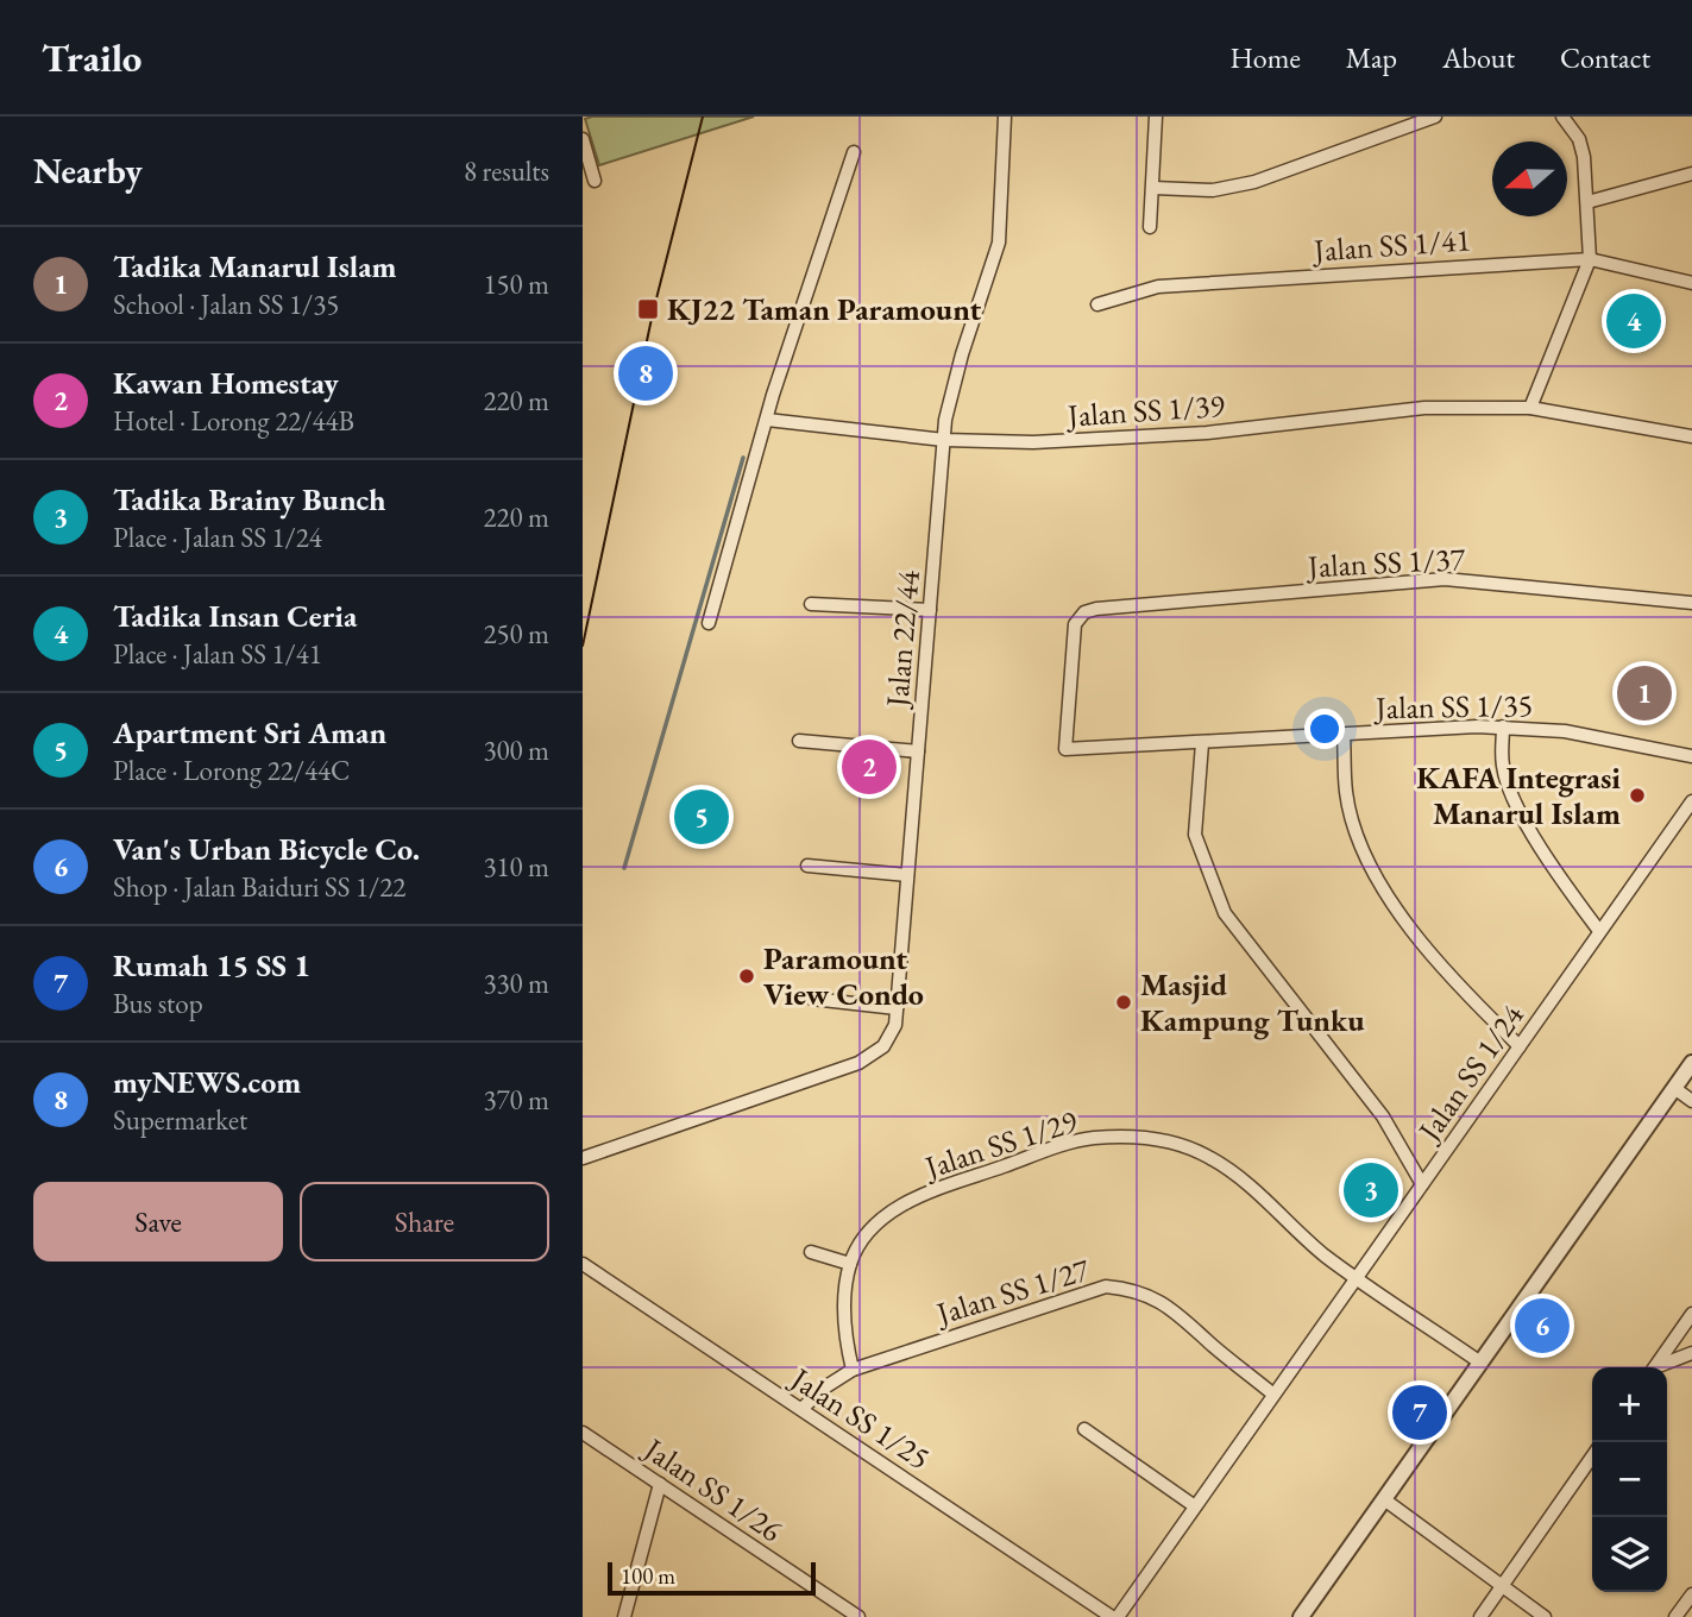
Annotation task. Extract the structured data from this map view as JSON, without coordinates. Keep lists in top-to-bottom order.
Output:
{
  "streets": {
    "street": [
      "Jalan SS 1/41",
      "Jalan SS 1/39",
      "Jalan SS 1/37",
      "Jalan 22/44",
      "Jalan SS 1/35",
      "Jalan SS 1/24",
      "Jalan SS 1/29",
      "Jalan SS 1/27",
      "Jalan SS 1/25",
      "Jalan SS 1/26"
    ]
  },
  "crossings": [
    ["Jalan SS 1/39", "Jalan 22/44"],
    ["Jalan SS 1/37", "Jalan SS 1/35"],
    ["Jalan SS 1/24", "Jalan SS 1/29"],
    ["Jalan SS 1/24", "Jalan SS 1/27"],
    ["Jalan SS 1/24", "Jalan SS 1/25"],
    ["Jalan SS 1/27", "Jalan SS 1/25"]
  ],
  "places": {
    "transit": ["KJ22 Taman Paramount"],
    "other": ["KAFA Integrasi Manarul Islam", "Paramount View Condo", "Masjid Kampung Tunku"]
  },
  "scale_bar": "100 m",
  "north": "left",
  "page": {
    "header": "Trailo",
    "nav": [
      "Home",
      "Map",
      "About",
      "Contact"
    ],
    "heading": ["Nearby", "8 results"],
    "list": [
      {
        "mark": "1",
        "name": "Tadika Manarul Islam",
        "note": "School · Jalan SS 1/35",
        "value": "150 m"
      },
      {
        "mark": "2",
        "name": "Kawan Homestay",
        "note": "Hotel · Lorong 22/44B",
        "value": "220 m"
      },
      {
        "mark": "3",
        "name": "Tadika Brainy Bunch",
        "note": "Place · Jalan SS 1/24",
        "value": "220 m"
      },
      {
        "mark": "4",
        "name": "Tadika Insan Ceria",
        "note": "Place · Jalan SS 1/41",
        "value": "250 m"
      },
      {
        "mark": "5",
        "name": "Apartment Sri Aman",
        "note": "Place · Lorong 22/44C",
        "value": "300 m"
      },
      {
        "mark": "6",
        "name": "Van's Urban Bicycle Co.",
        "note": "Shop · Jalan Baiduri SS 1/22",
        "value": "310 m"
      },
      {
        "mark": "7",
        "name": "Rumah 15 SS 1",
        "note": "Bus stop",
        "value": "330 m"
      },
      {
        "mark": "8",
        "name": "myNEWS.com",
        "note": "Supermarket",
        "value": "370 m"
      }
    ],
    "pins": [
      "4",
      "8",
      "1",
      "2",
      "5",
      "3",
      "6",
      "7"
    ],
    "buttons": ["Save", "Share"],
    "map_buttons": ["+", "−"],
    "scale": "100 m"
  }
}
